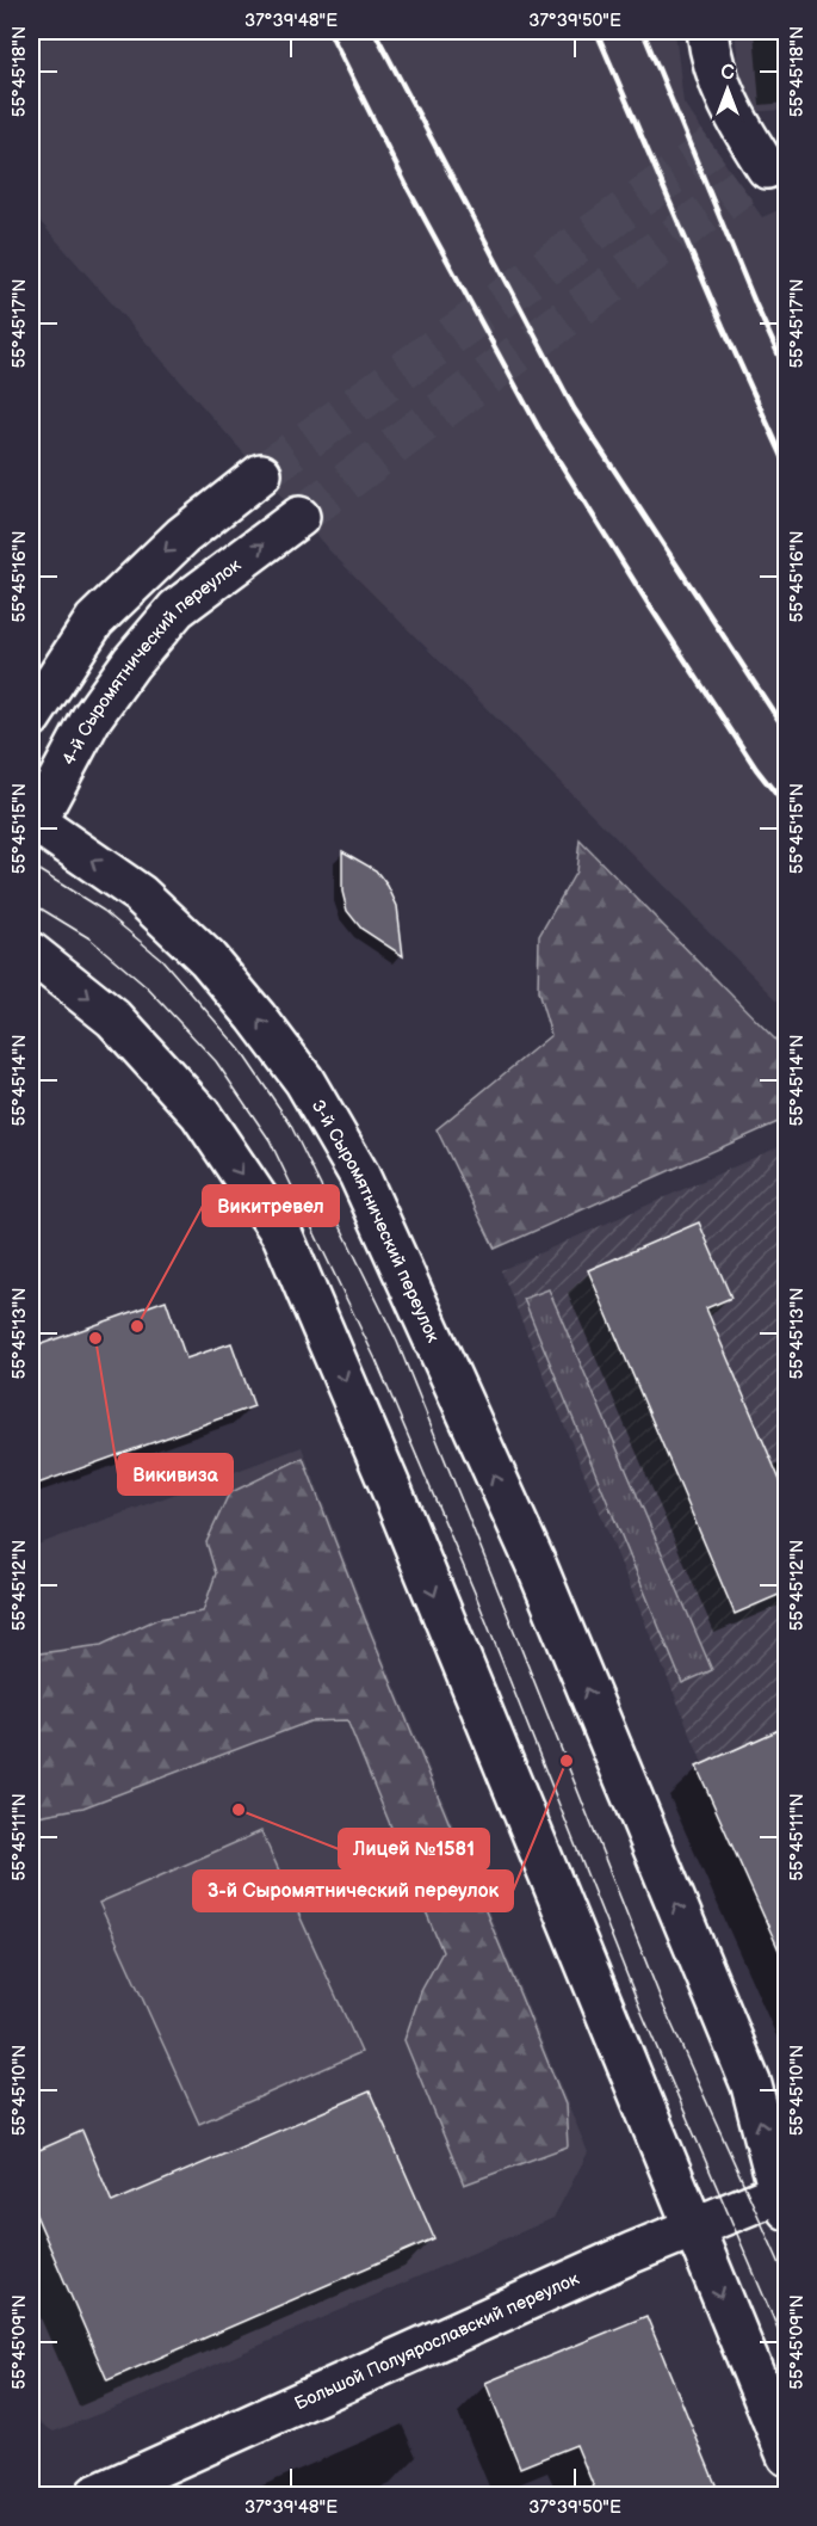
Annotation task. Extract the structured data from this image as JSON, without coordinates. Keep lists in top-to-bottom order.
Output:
{
  "streets": {
    "main road": ["4-й Сыромятнический переулок", "3-й Сыромятнический переулок", "Большой Полуярославский переулок"]
  },
  "crossings": [
    ["4-й Сыромятнический переулок", "3-й Сыромятнический переулок"],
    ["3-й Сыромятнический переулок", "Большой Полуярославский переулок"]
  ],
  "places": [
    "Викитревел",
    "Викивиза",
    "3-й Сыромятнический переулок",
    "Лицей №1581"
  ],
  "north": "top",
  "coordinates": [
    "37°39'48\"E",
    "37°39'50\"E",
    "55°45'18\"N",
    "55°45'17\"N",
    "55°45'16\"N",
    "55°45'15\"N",
    "55°45'14\"N",
    "55°45'13\"N",
    "55°45'12\"N",
    "55°45'11\"N",
    "55°45'10\"N",
    "55°45'09\"N"
  ]
}
